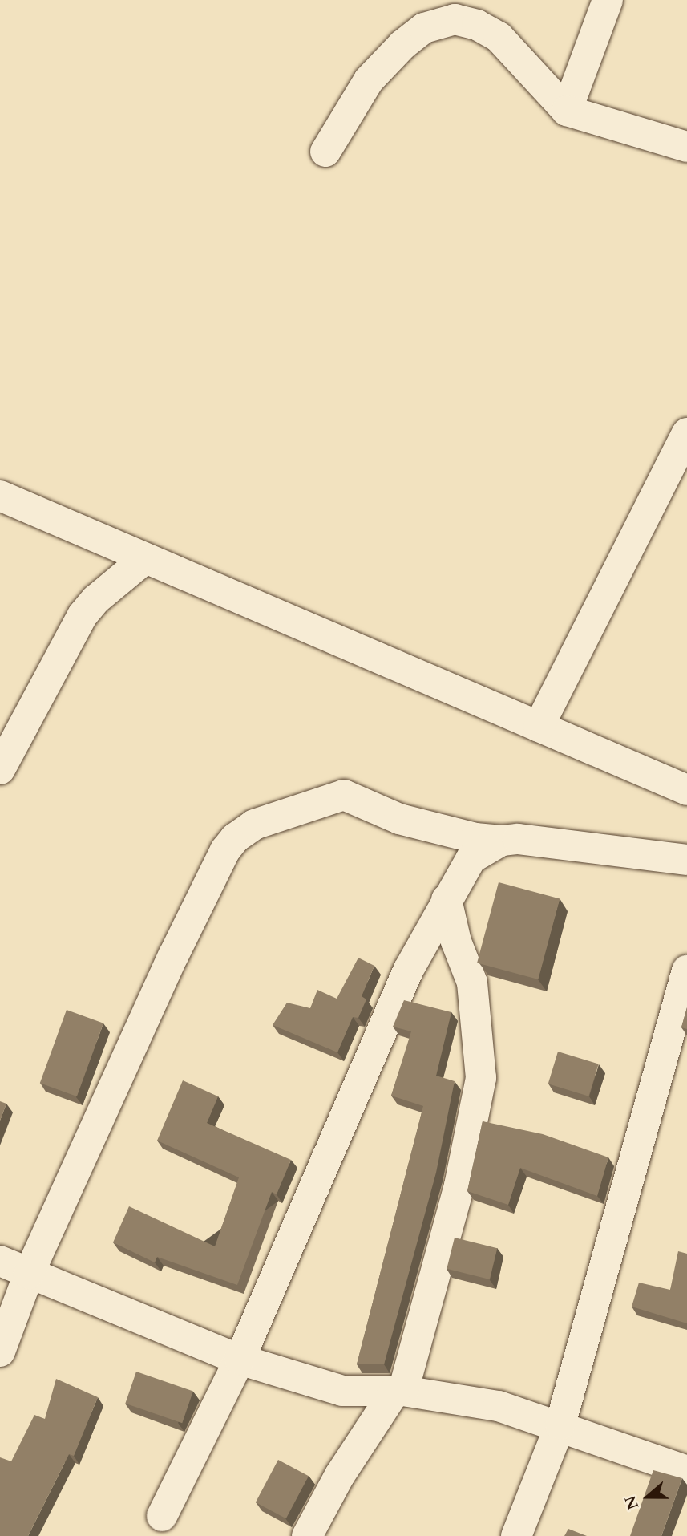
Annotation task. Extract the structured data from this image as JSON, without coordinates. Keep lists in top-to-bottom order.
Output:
{
  "north": "left"
}
